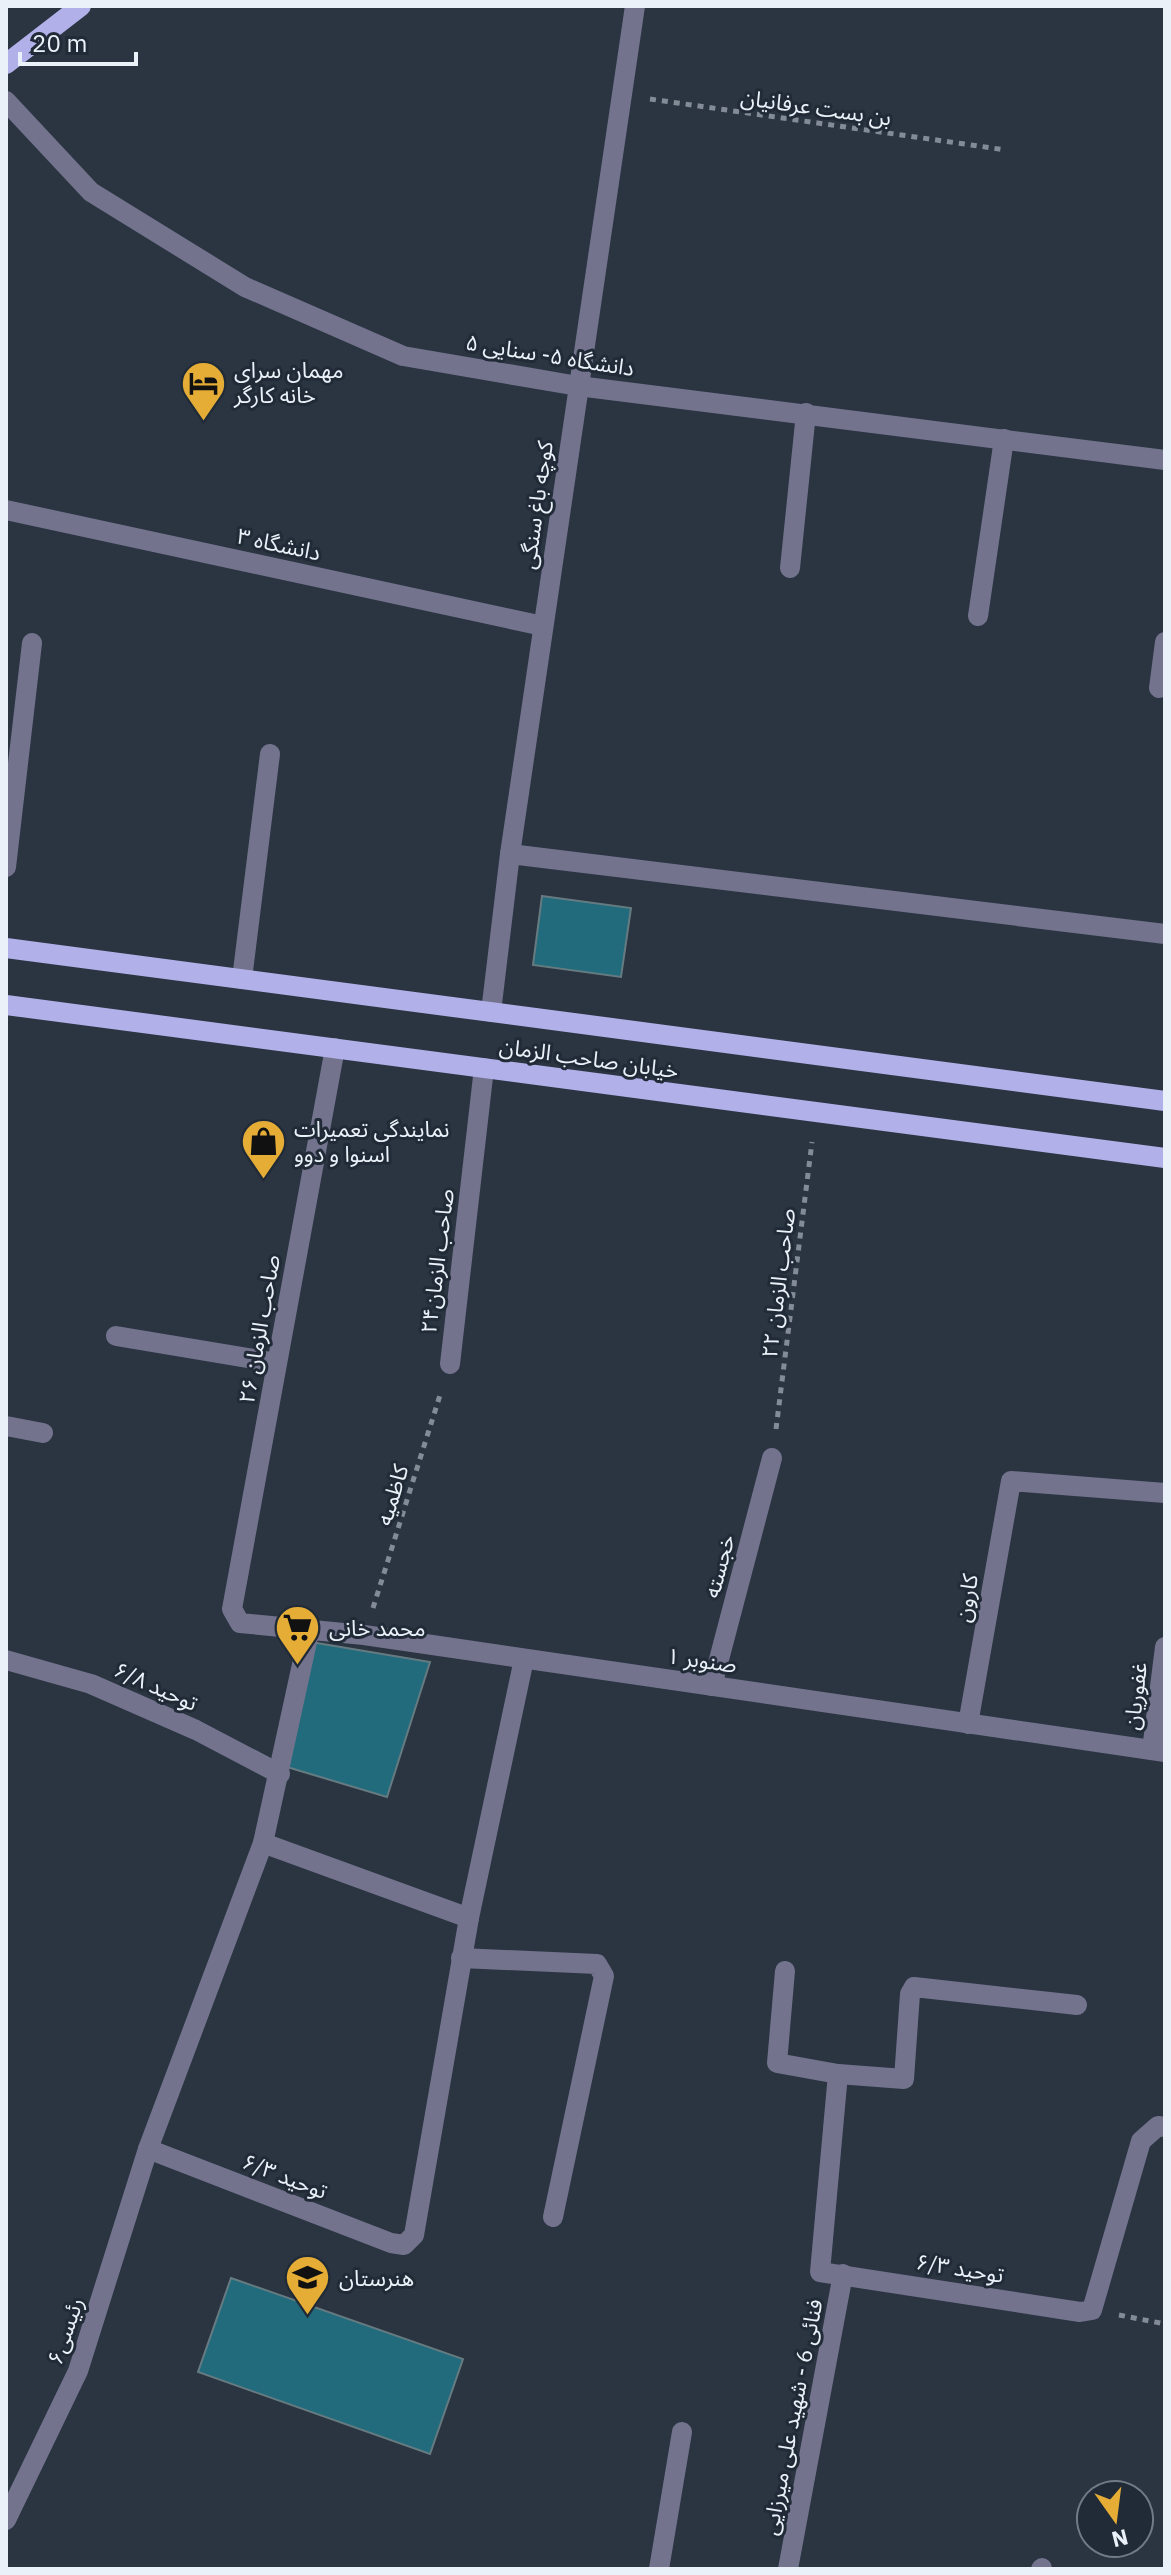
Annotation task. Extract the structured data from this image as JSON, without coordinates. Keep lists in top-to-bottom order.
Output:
{
  "streets": {
    "main road": ["خیابان صاحب الزمان"],
    "street": [
      "دانشگاه ۵- سنایی ۵",
      "کوچه باغ سنگی",
      "دانشگاه ۳",
      "صاحب الزمان۲۴",
      "صاحب الزمان ۲۶",
      "خجسته",
      "کارون",
      "صنوبر ۱",
      "توحید ۶/۸",
      "غفوریان",
      "توحید ۶/۳",
      "رئیسی۶",
      "فنائی 6 - شهید علی میرزایی"
    ],
    "path": ["بن بست عرفانیان", "صاحب الزمان ۲۲", "کاظمیه"]
  },
  "crossings": [
    ["بن بست عرفانیان", "کوچه باغ سنگی"],
    ["دانشگاه ۵- سنایی ۵", "کوچه باغ سنگی"],
    ["کوچه باغ سنگی", "دانشگاه ۳"],
    ["خیابان صاحب الزمان", "صاحب الزمان۲۴"],
    ["خیابان صاحب الزمان", "صاحب الزمان ۲۲"],
    ["خیابان صاحب الزمان", "صاحب الزمان ۲۶"],
    ["صاحب الزمان۲۴", "کاظمیه"],
    ["صاحب الزمان ۲۲", "خجسته"],
    ["صاحب الزمان ۲۶", "صنوبر ۱"],
    ["کاظمیه", "صنوبر ۱"],
    ["خجسته", "صنوبر ۱"],
    ["کارون", "صنوبر ۱"],
    ["صنوبر ۱", "غفوریان"],
    ["صنوبر ۱", "رئیسی۶"],
    ["توحید ۶/۸", "رئیسی۶"],
    ["توحید ۶/۳", "رئیسی۶"],
    ["توحید ۶/۳", "فنائی 6 - شهید علی میرزایی"]
  ],
  "places": {
    "hotel": ["مهمان سرای خانه کارگر"],
    "shop": ["نمایندگی تعمیرات اسنوا و دوو"],
    "supermarket": ["محمد خانی"],
    "school or university": ["هنرستان"]
  },
  "scale_bar": "20 m",
  "north": "bottom"
}
